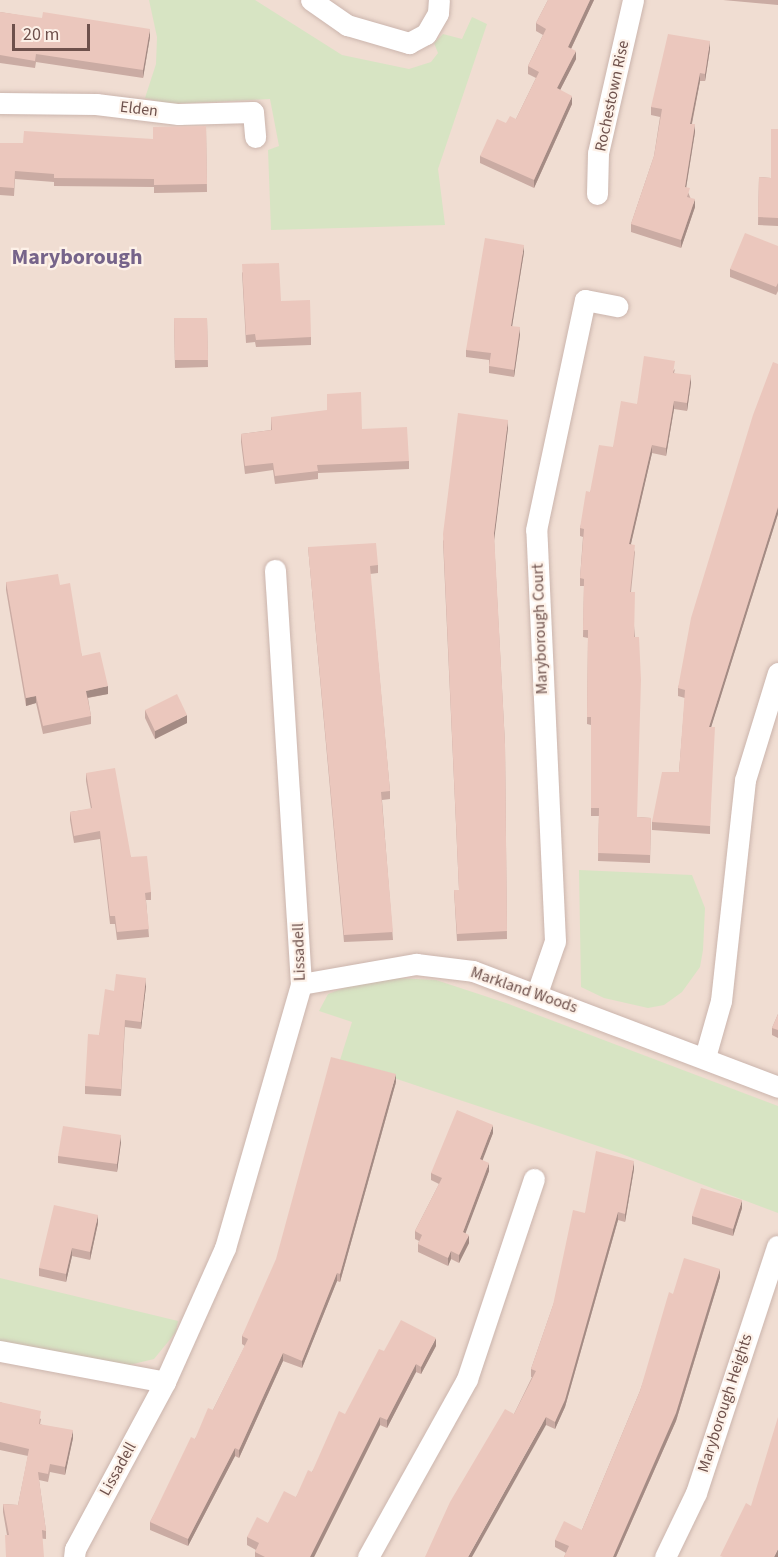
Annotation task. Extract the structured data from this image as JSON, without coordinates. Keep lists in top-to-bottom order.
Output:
{
  "streets": {
    "street": [
      "Rochestown Rise",
      "Elden",
      "Maryborough Court",
      "Lissadell",
      "Markland Woods",
      "Maryborough Heights"
    ]
  },
  "crossings": [
    ["Maryborough Court", "Markland Woods"],
    ["Lissadell", "Markland Woods"]
  ],
  "districts": ["Maryborough"],
  "scale_bar": "20 m"
}
